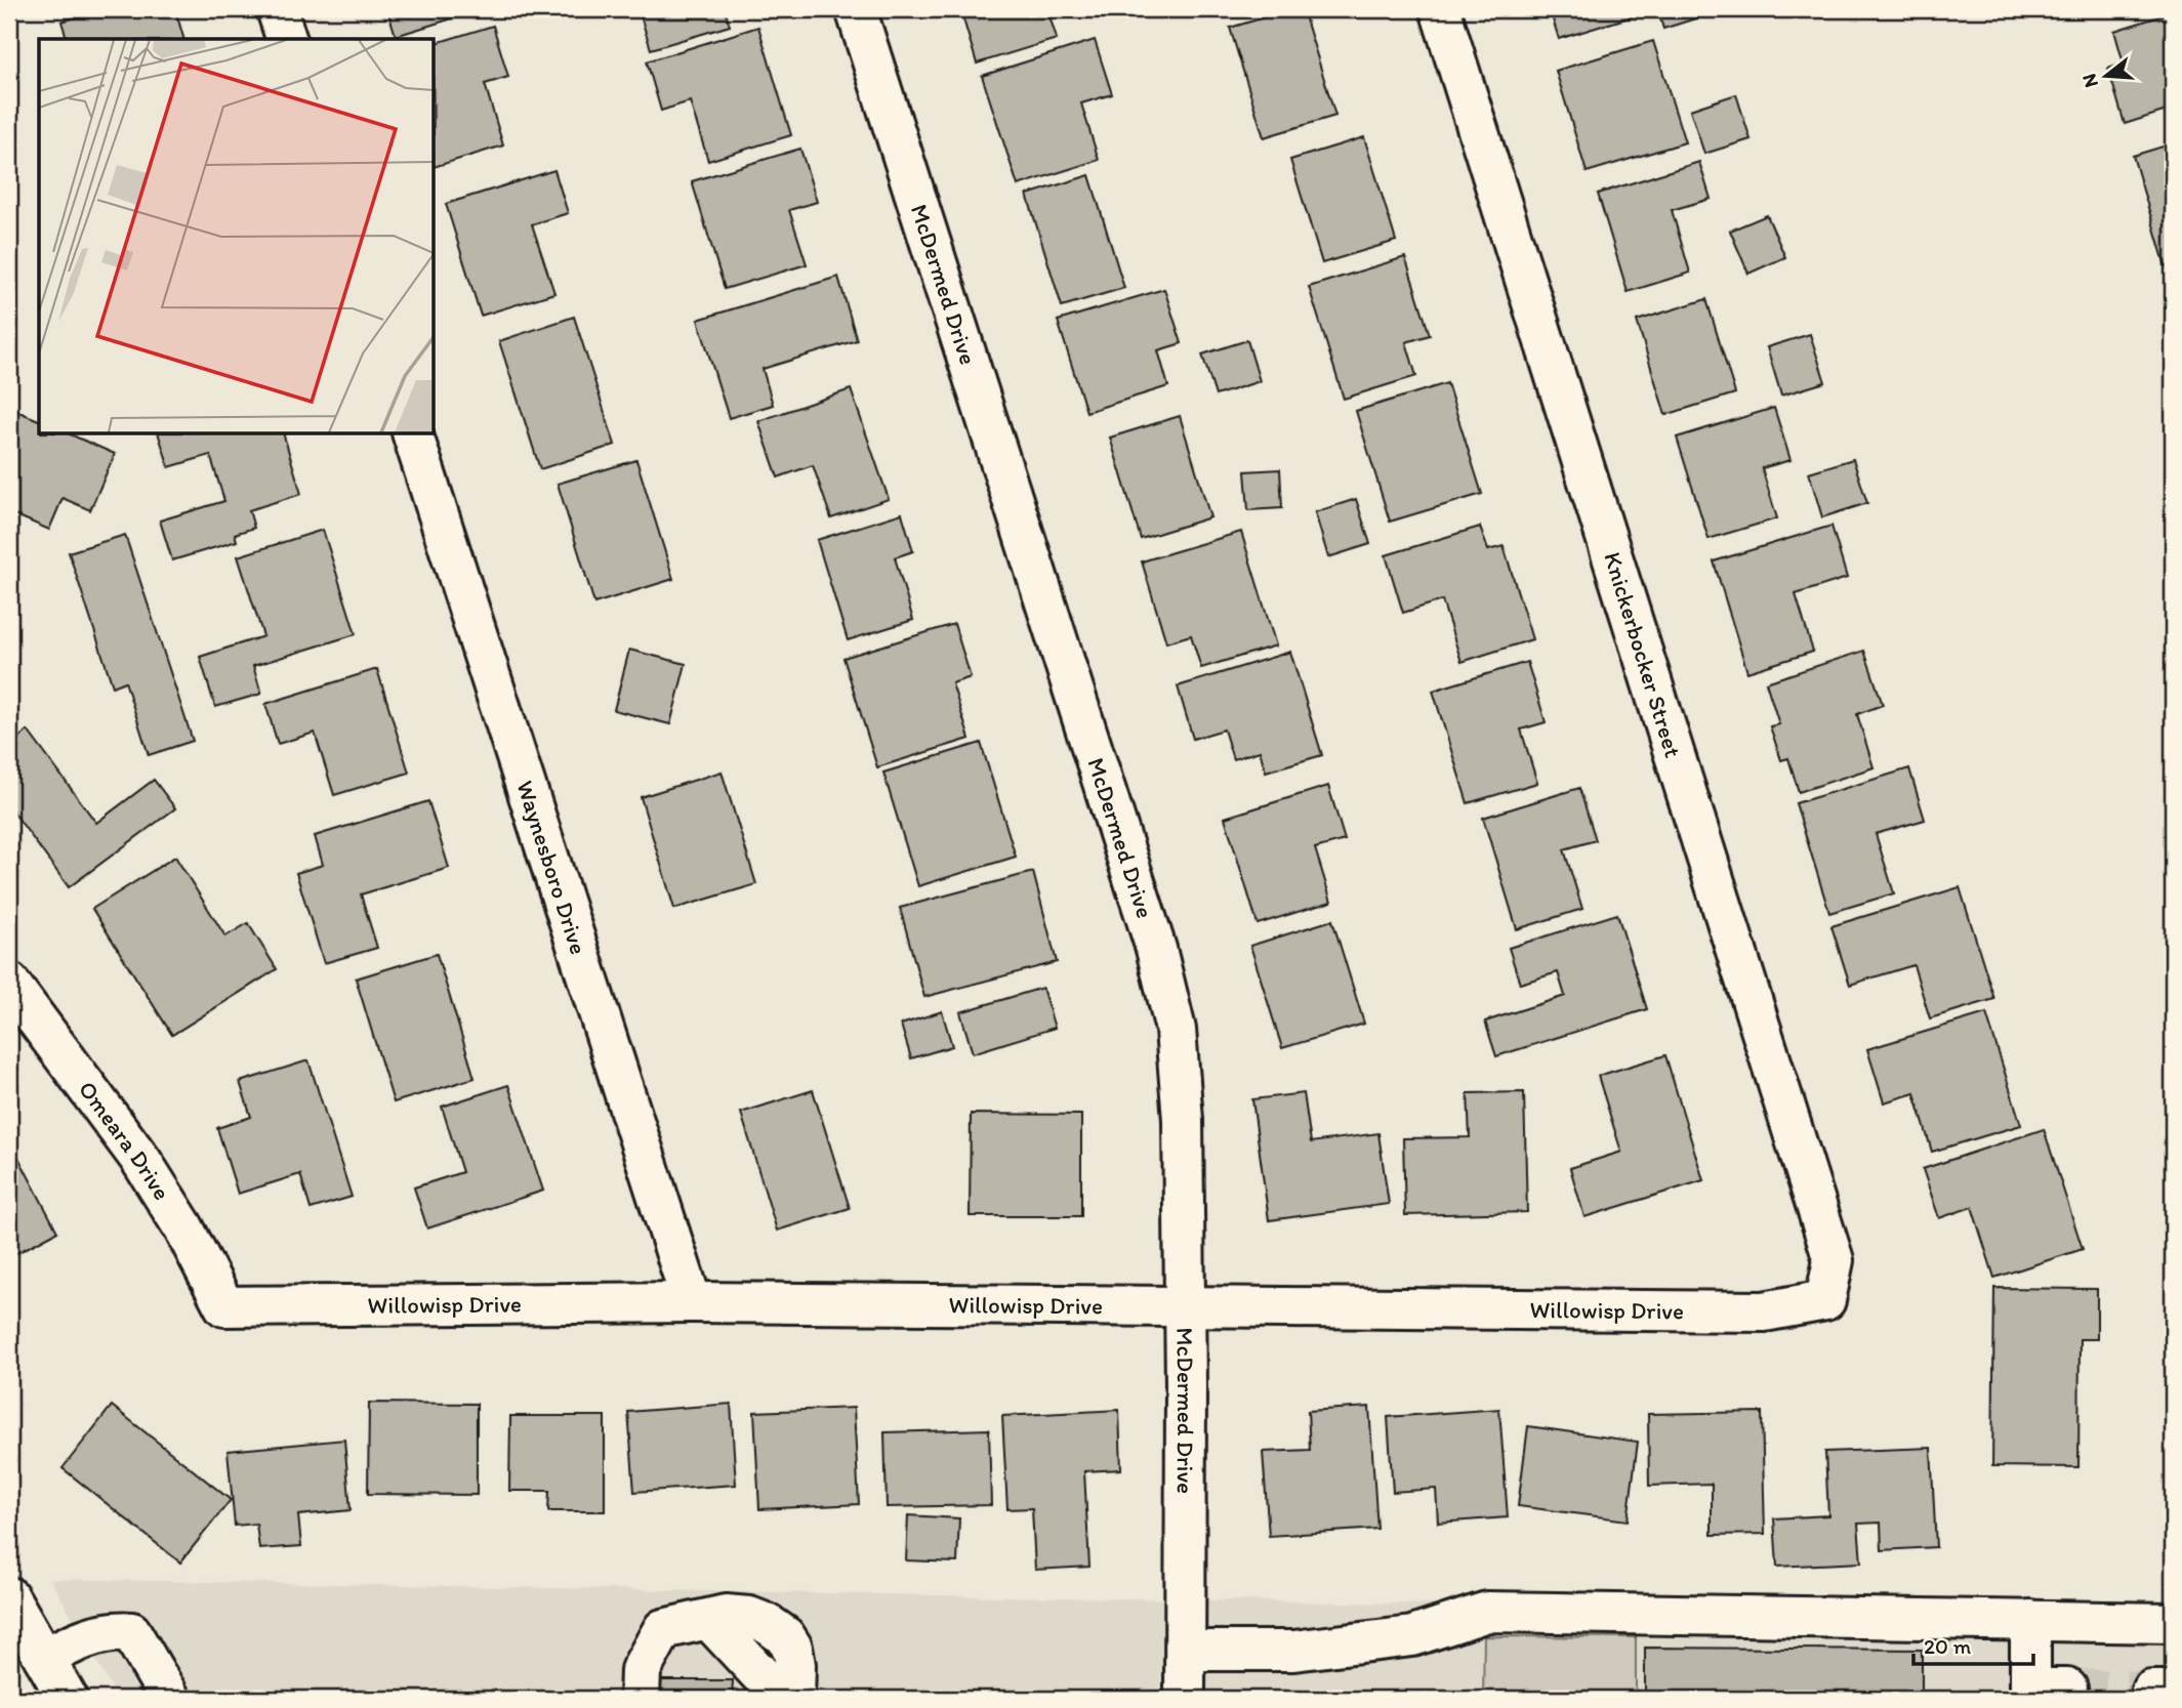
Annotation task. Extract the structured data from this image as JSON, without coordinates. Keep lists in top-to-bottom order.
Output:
{
  "streets": {
    "street": [
      "McDermed Drive",
      "Knickerbocker Street",
      "Waynesboro Drive",
      "Omeara Drive",
      "Willowisp Drive"
    ]
  },
  "crossings": [
    ["McDermed Drive", "Willowisp Drive"],
    ["Knickerbocker Street", "Willowisp Drive"],
    ["Waynesboro Drive", "Willowisp Drive"],
    ["Omeara Drive", "Willowisp Drive"]
  ],
  "scale_bar": "20 m",
  "north": "left"
}
